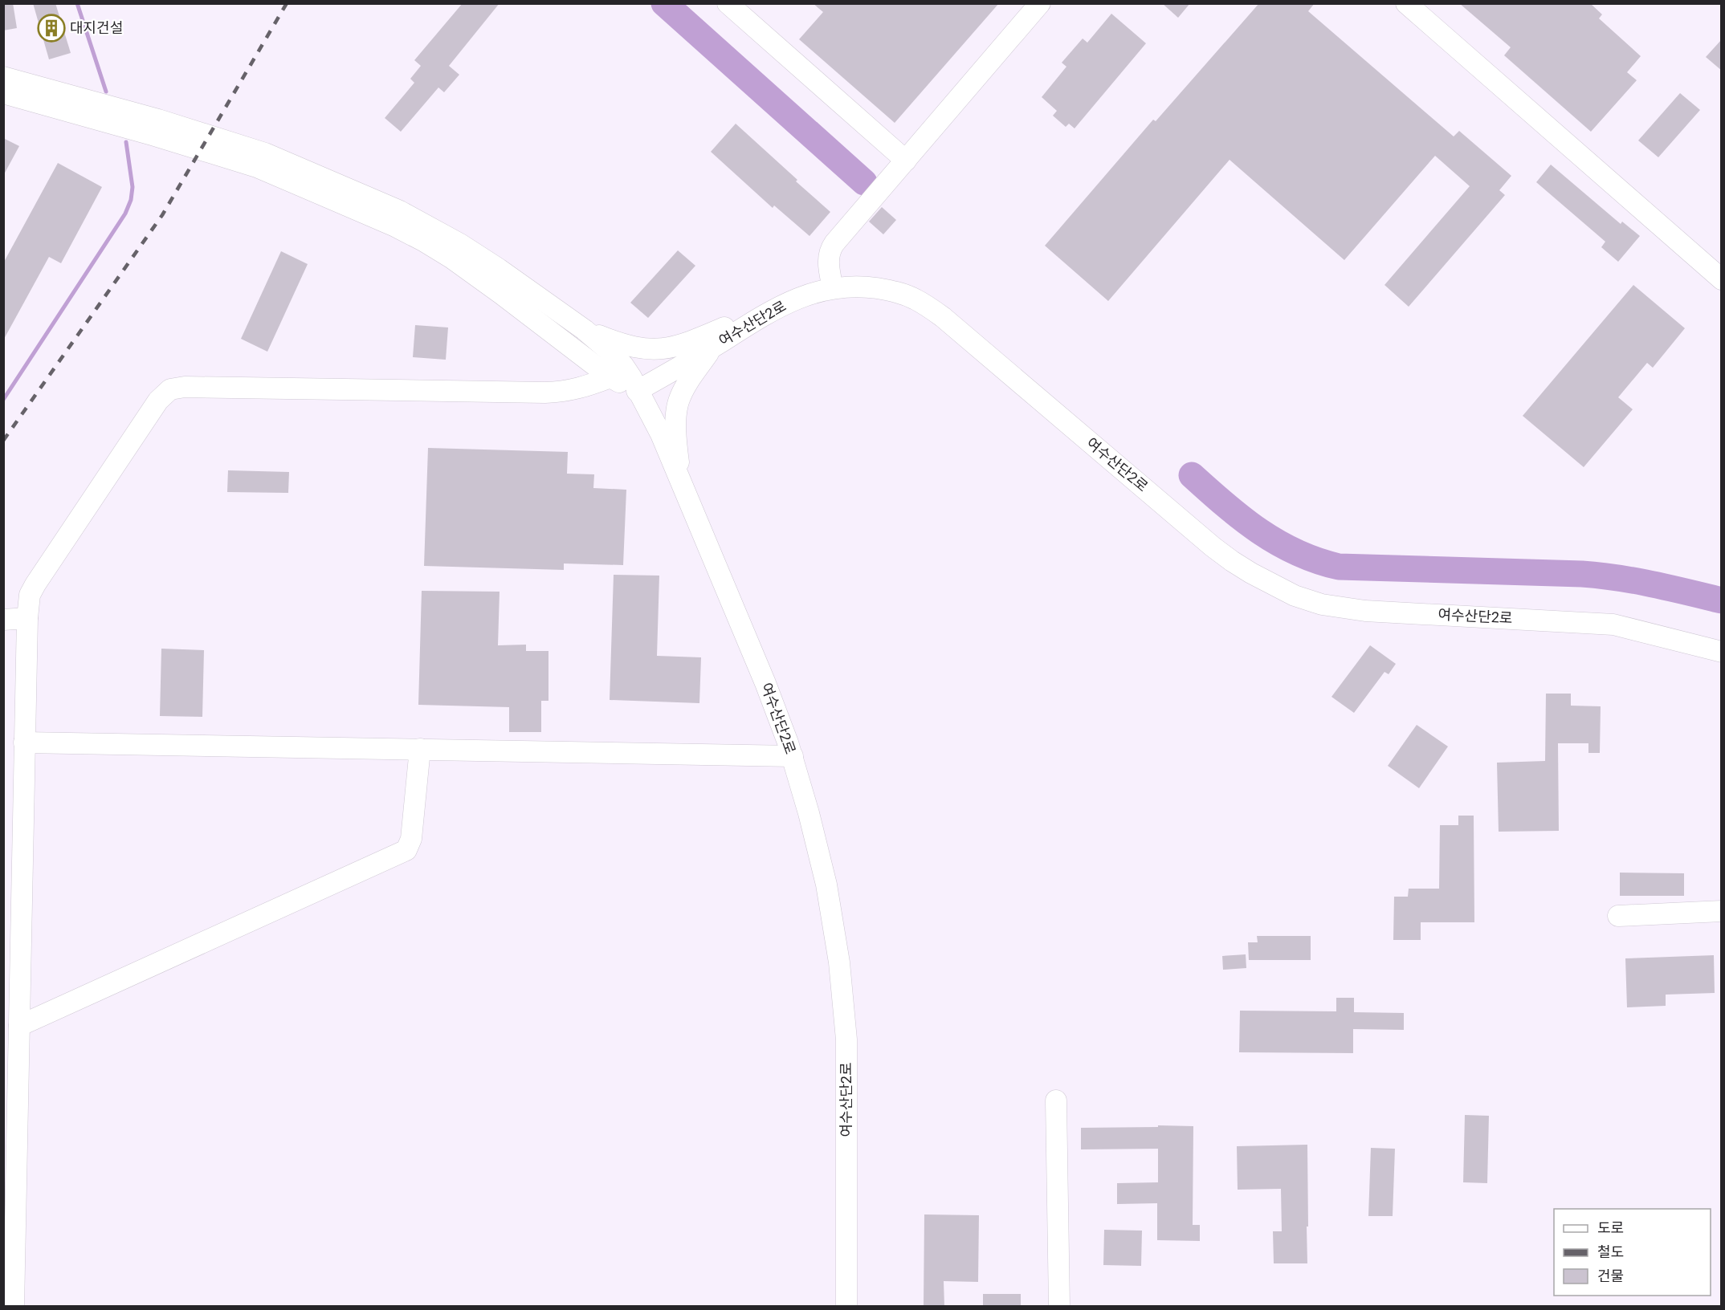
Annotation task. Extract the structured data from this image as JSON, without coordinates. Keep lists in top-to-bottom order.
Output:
{
  "streets": {
    "street": ["여수산단2로"]
  },
  "places": {
    "building": ["대지건설"]
  },
  "legend": ["도로", "철도", "건물"]
}
